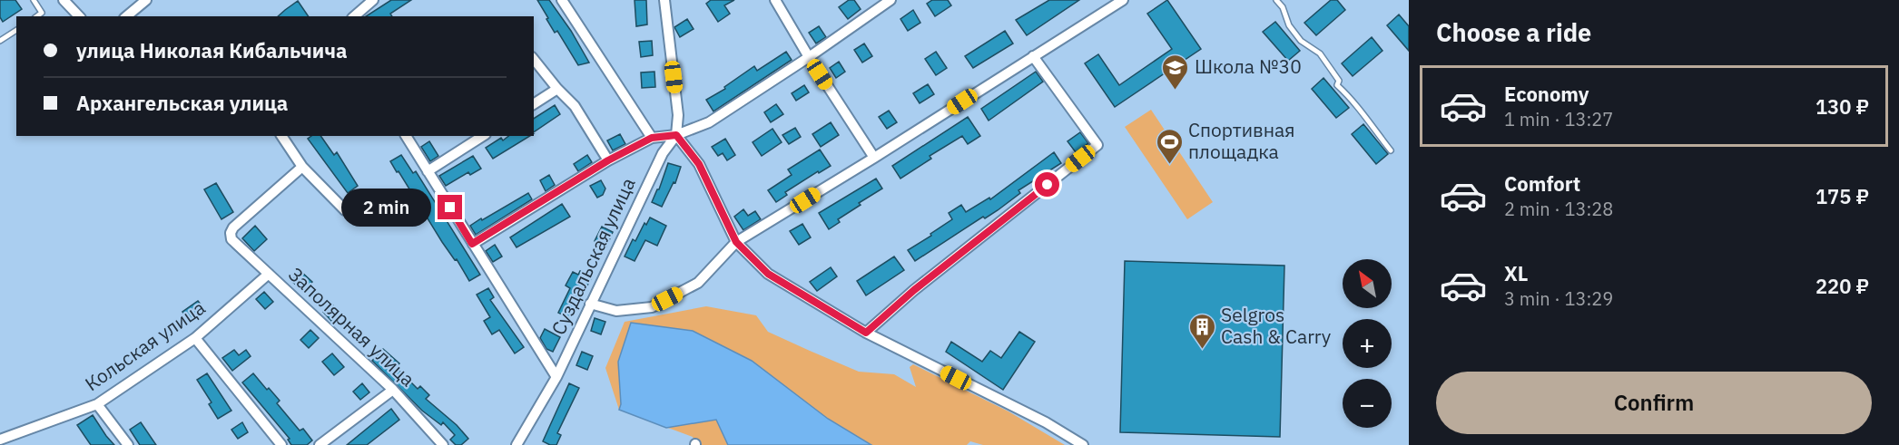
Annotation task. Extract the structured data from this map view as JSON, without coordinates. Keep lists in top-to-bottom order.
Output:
{
  "streets": {
    "street": ["Суздальская улица", "Заполярная улица", "Кольская улица"]
  },
  "crossings": [
    ["Заполярная улица", "Кольская улица"]
  ],
  "places": {
    "school or university": ["Школа №30"],
    "sports": ["Спортивная площадка"],
    "building": ["Selgros Cash & Carry"]
  },
  "north": "top left",
  "page": {
    "heading": "Choose a ride",
    "banner": ["улица Николая Кибальчича", "Архангельская улица"],
    "list": [
      {
        "name": "Economy",
        "note": "1 min · 13:27",
        "value": "130 ₽"
      },
      {
        "name": "Comfort",
        "note": "2 min · 13:28",
        "value": "175 ₽"
      },
      {
        "name": "XL",
        "note": "3 min · 13:29",
        "value": "220 ₽"
      }
    ],
    "bubble": "2 min",
    "map_buttons": ["+", "−"],
    "buttons": "Confirm"
  }
}
